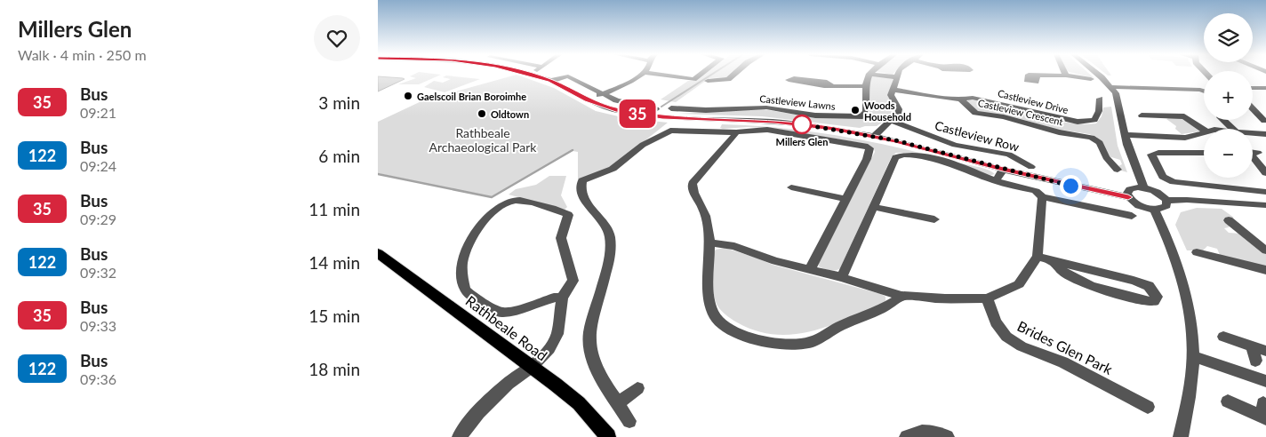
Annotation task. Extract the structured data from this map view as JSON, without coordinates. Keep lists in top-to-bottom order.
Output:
{
  "streets": {
    "main road": ["Rathbeale Road"],
    "street": [
      "Castleview Drive",
      "Castleview Lawns",
      "Castleview Crescent",
      "Castleview Row",
      "Brides Glen Park"
    ]
  },
  "crossings": [
    ["Castleview Drive", "Castleview Crescent"]
  ],
  "parks": ["Rathbeale Archaeological Park"],
  "places": [
    "Gaelscoil Brian Boroimhe",
    "Woods Household",
    "Oldtown",
    "Millers Glen"
  ],
  "lines": ["bus line 35"],
  "page": {
    "heading": ["Millers Glen", "Walk · 4 min · 250 m"],
    "on_map": "35",
    "map_buttons": ["+", "−"],
    "list": [
      {
        "mark": "35",
        "name": "Bus",
        "note": "09:21",
        "value": "3 min"
      },
      {
        "mark": "122",
        "name": "Bus",
        "note": "09:24",
        "value": "6 min"
      },
      {
        "mark": "35",
        "name": "Bus",
        "note": "09:29",
        "value": "11 min"
      },
      {
        "mark": "122",
        "name": "Bus",
        "note": "09:32",
        "value": "14 min"
      },
      {
        "mark": "35",
        "name": "Bus",
        "note": "09:33",
        "value": "15 min"
      },
      {
        "mark": "122",
        "name": "Bus",
        "note": "09:36",
        "value": "18 min"
      }
    ]
  }
}
